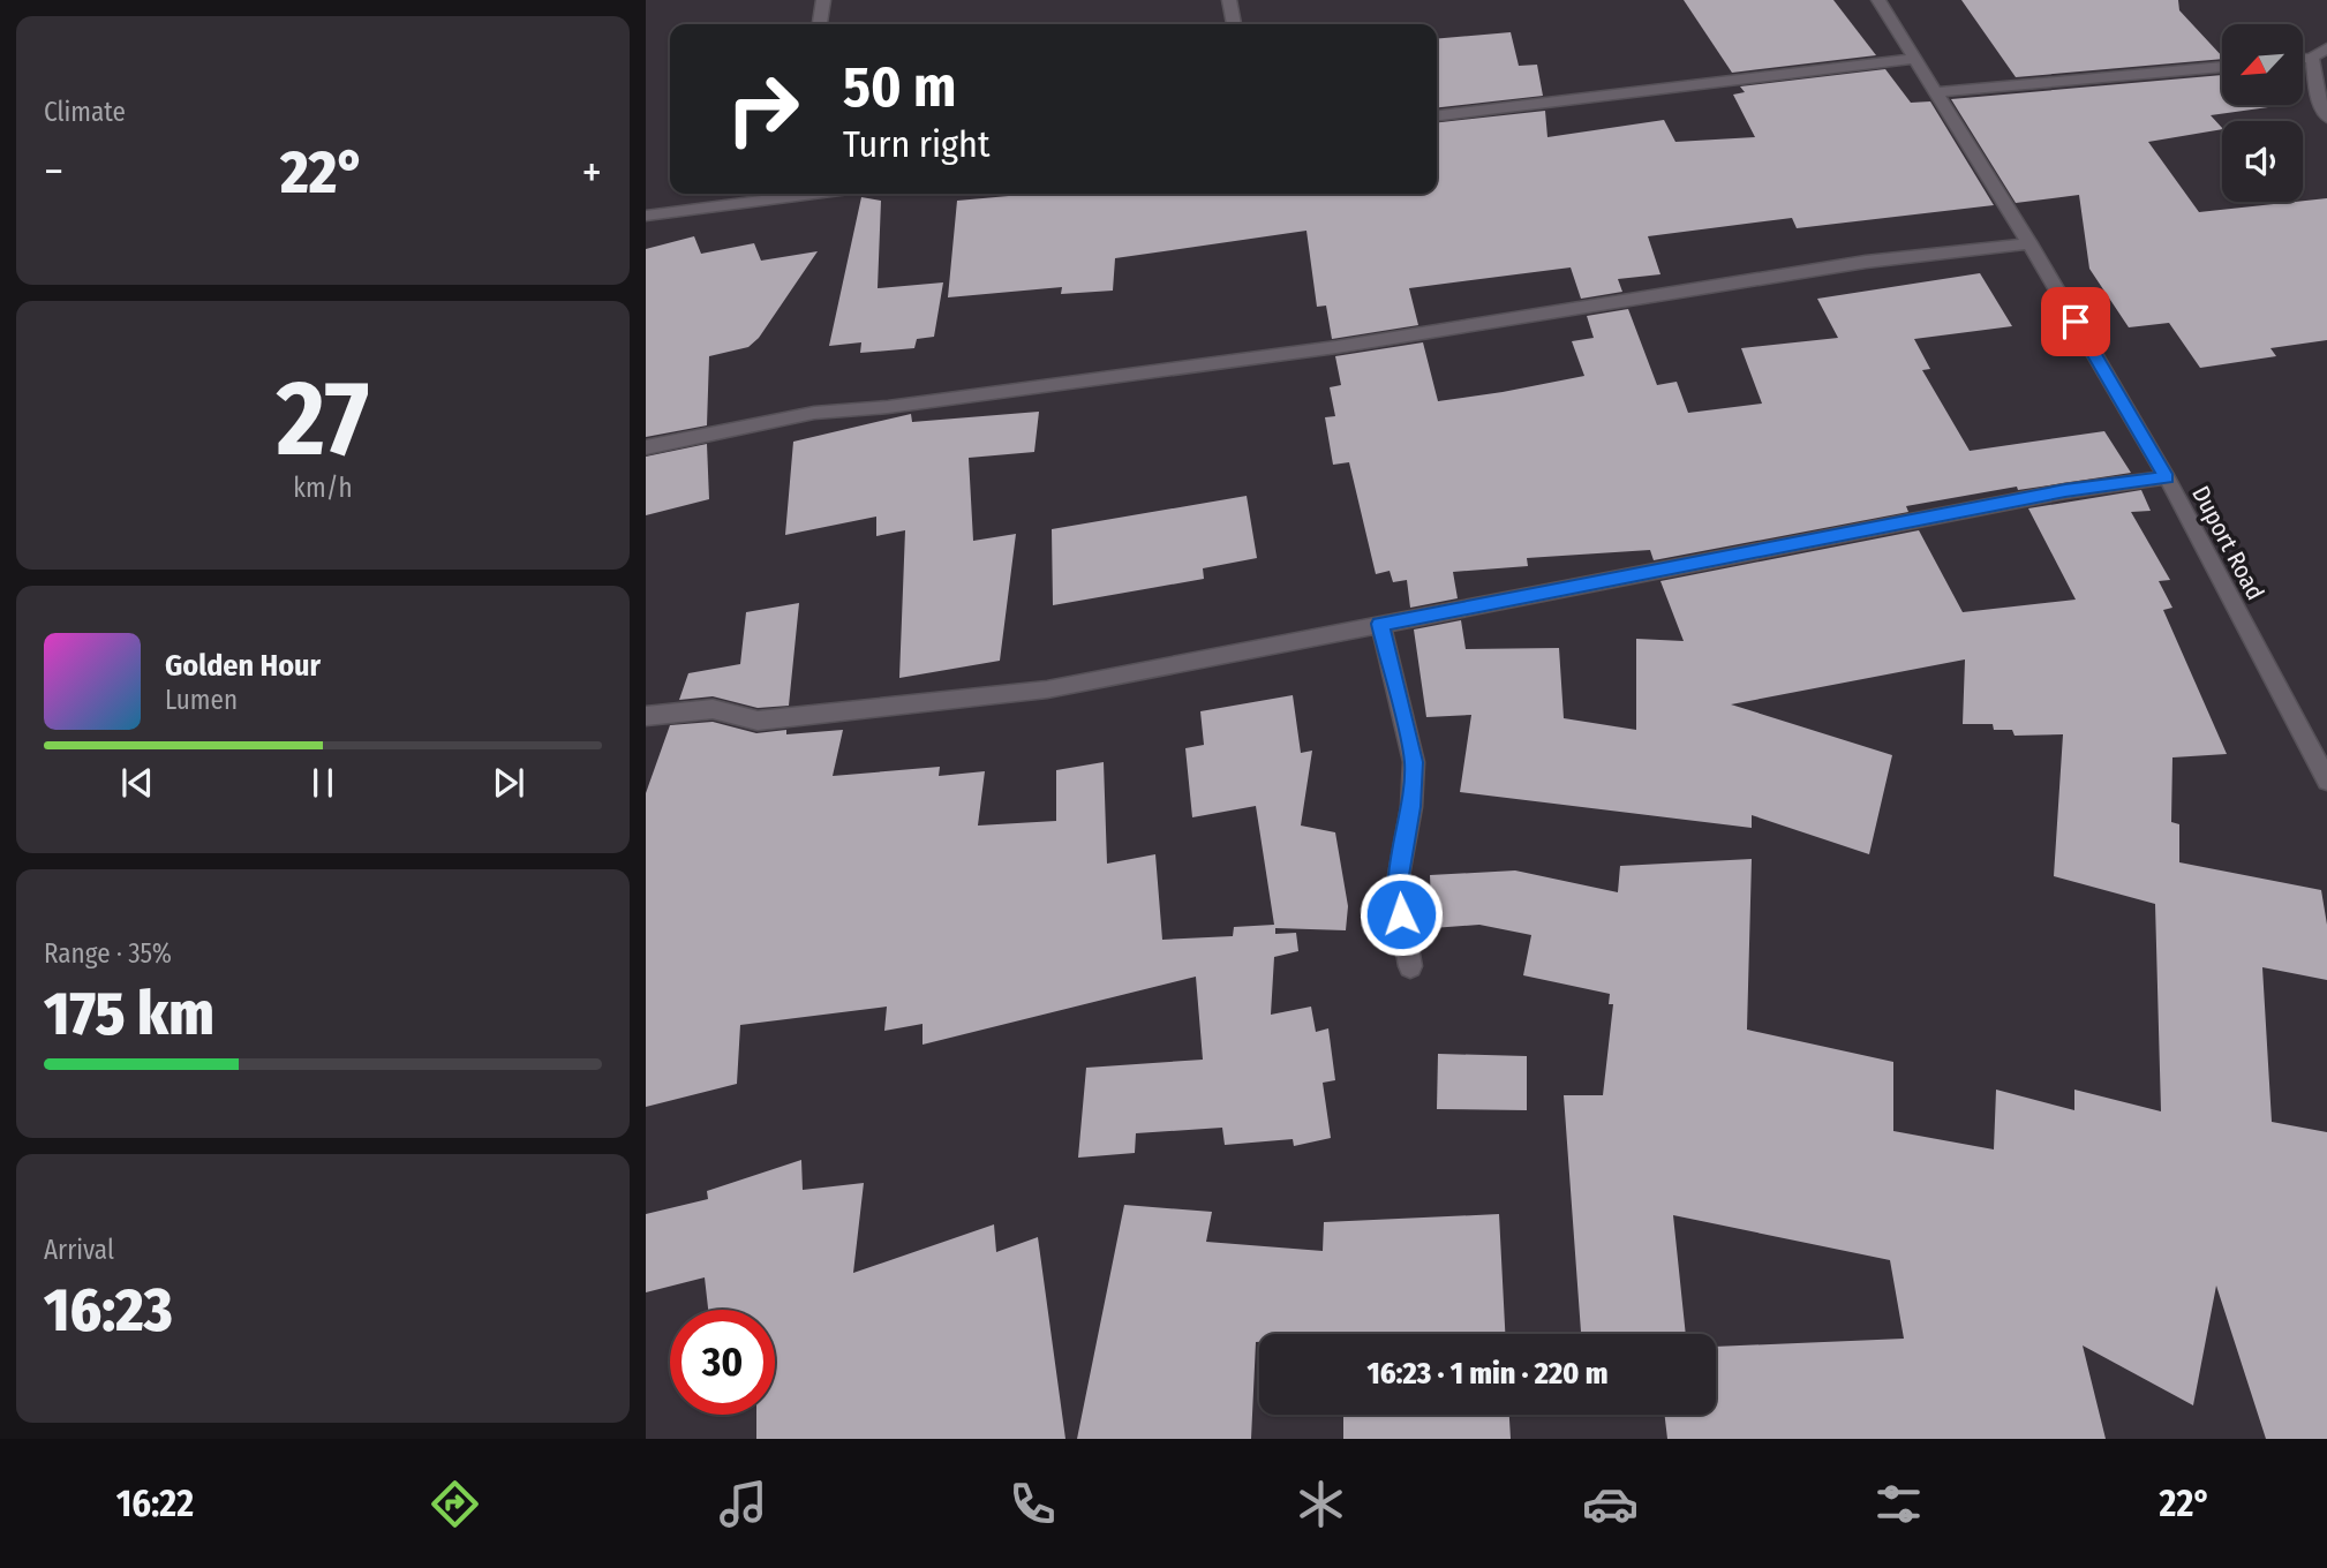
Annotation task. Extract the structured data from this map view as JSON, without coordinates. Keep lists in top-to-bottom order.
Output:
{
  "streets": {
    "street": ["Duport Road"]
  },
  "north": "bottom left",
  "page": {
    "tile": [
      "Climate",
      ["27", "km/h"],
      ["Range · 35%", "175 km"],
      ["Arrival", "16:23"]
    ],
    "turn": ["50 m", "Turn right"],
    "heat": ["−", "22°", "+"],
    "song": ["Golden Hour", "Lumen"],
    "limit": "30",
    "trip": "16:23 · 1 min · 220 m",
    "tabs": ["16:22", "22°"]
  }
}
